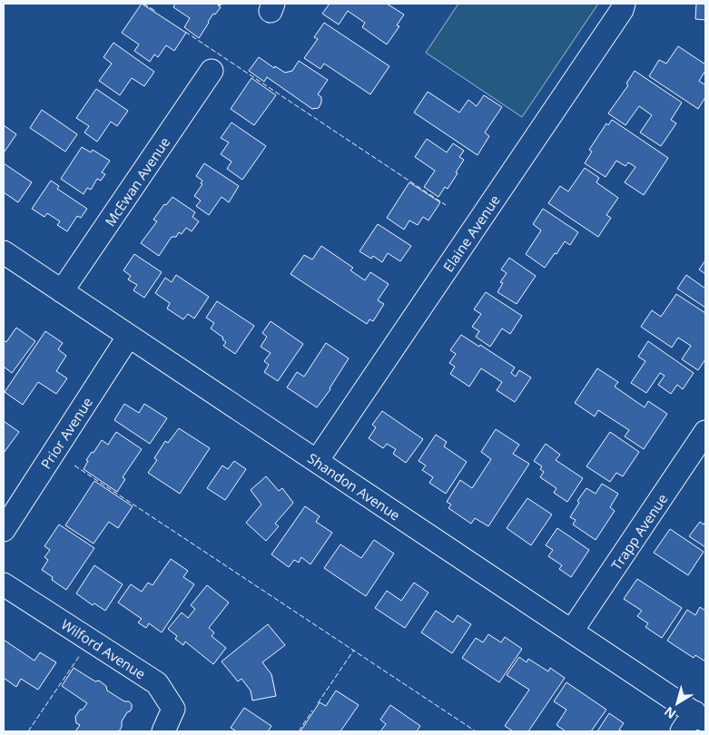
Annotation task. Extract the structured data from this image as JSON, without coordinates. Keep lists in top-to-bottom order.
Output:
{
  "streets": {
    "street": [
      "McEwan Avenue",
      "Elaine Avenue",
      "Prior Avenue",
      "Shandon Avenue",
      "Trapp Avenue",
      "Wilford Avenue"
    ]
  },
  "crossings": [
    ["McEwan Avenue", "Shandon Avenue"],
    ["Elaine Avenue", "Shandon Avenue"],
    ["Prior Avenue", "Shandon Avenue"],
    ["Shandon Avenue", "Trapp Avenue"]
  ],
  "north": "bottom left"
}
